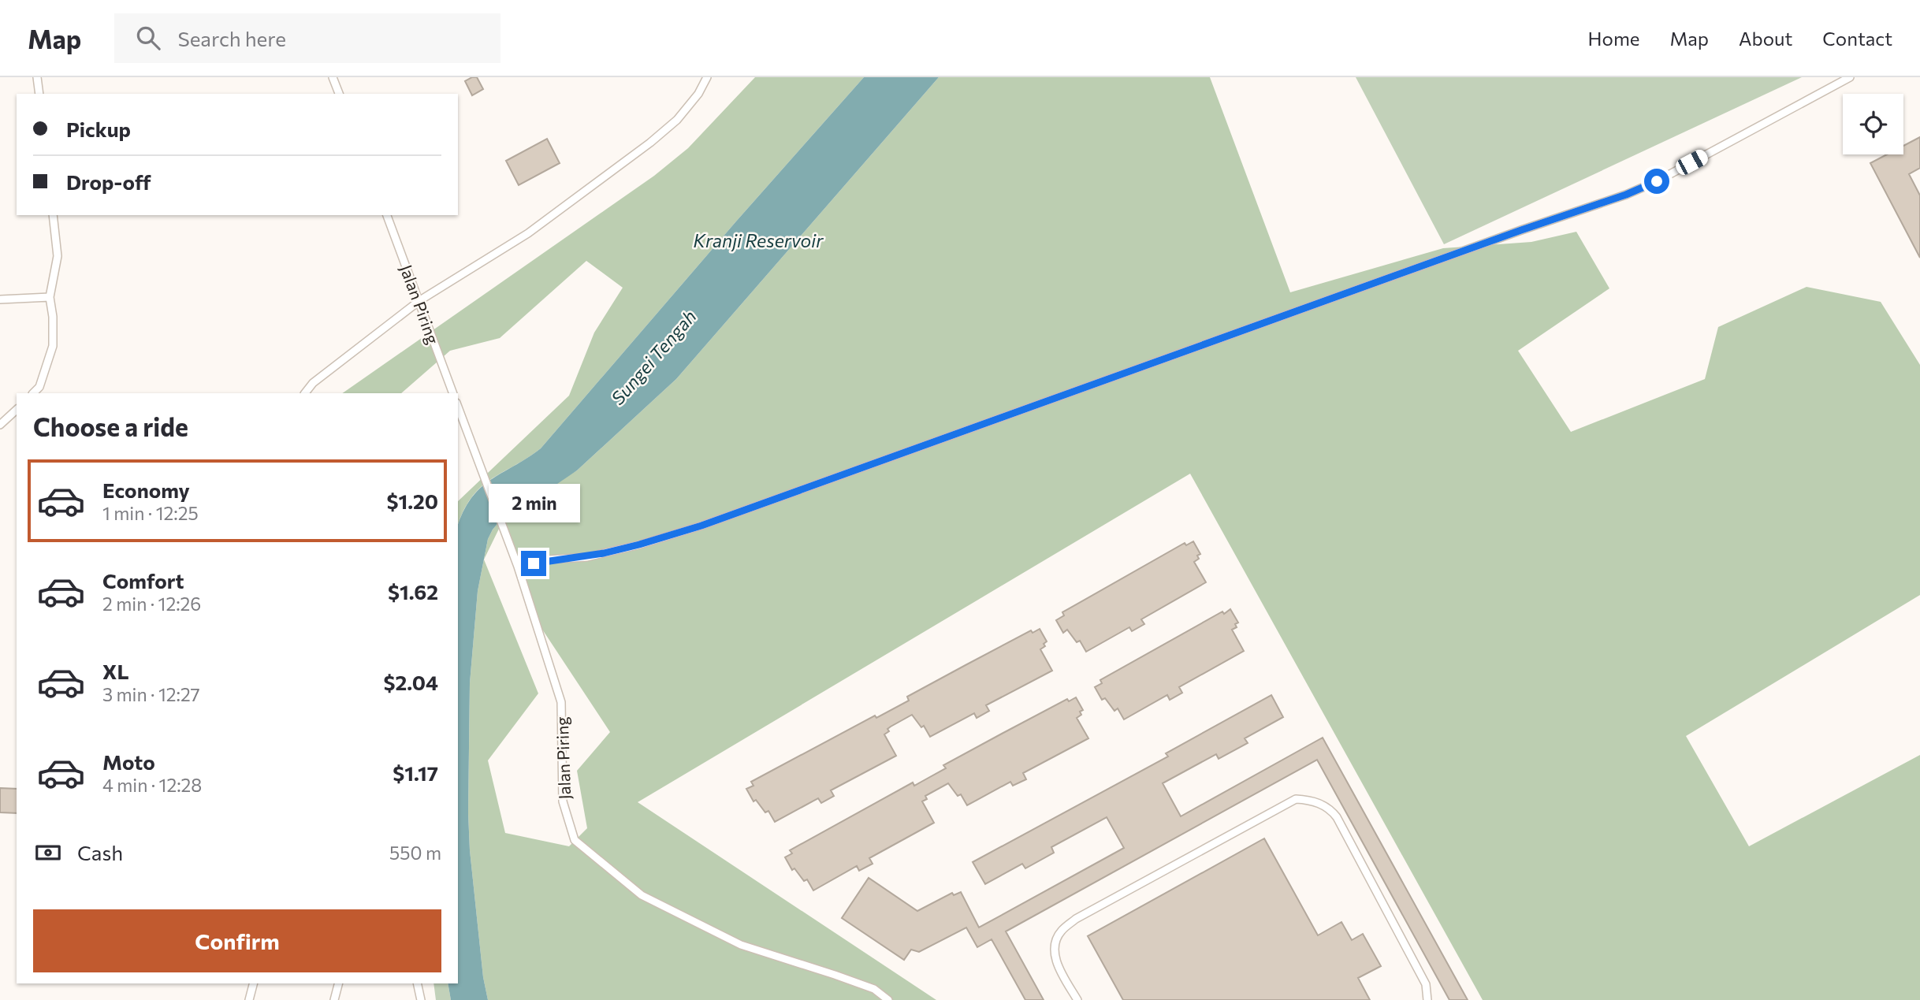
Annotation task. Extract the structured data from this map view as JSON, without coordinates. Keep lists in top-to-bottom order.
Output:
{
  "streets": {
    "lane": ["Jalan Piring"]
  },
  "water": ["Kranji Reservoir", "Sungei Tengah"],
  "page": {
    "header": "Map",
    "search": "Search here",
    "nav": [
      "Home",
      "Map",
      "About",
      "Contact"
    ],
    "banner": ["Pickup", "Drop-off"],
    "heading": "Choose a ride",
    "list": [
      {
        "name": "Economy",
        "note": "1 min · 12:25",
        "value": "$1.20"
      },
      {
        "name": "Comfort",
        "note": "2 min · 12:26",
        "value": "$1.62"
      },
      {
        "name": "XL",
        "note": "3 min · 12:27",
        "value": "$2.04"
      },
      {
        "name": "Moto",
        "note": "4 min · 12:28",
        "value": "$1.17"
      }
    ],
    "bubble": "2 min",
    "pay": ["Cash", "550 m"],
    "buttons": "Confirm"
  }
}
